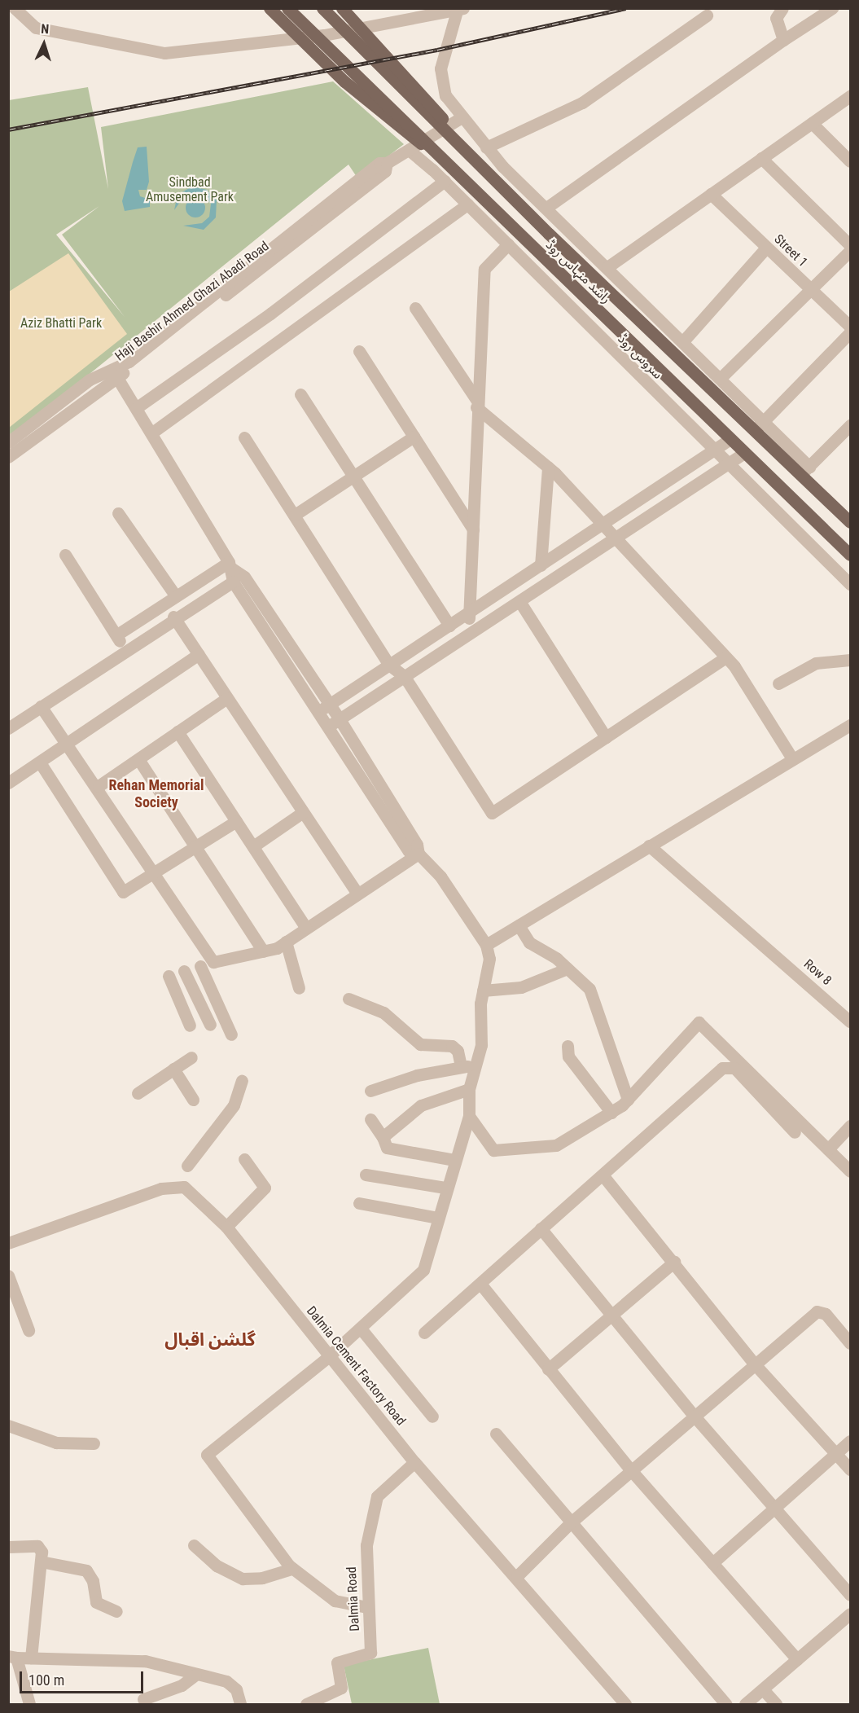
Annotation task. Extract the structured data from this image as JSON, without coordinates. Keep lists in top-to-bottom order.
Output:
{
  "streets": {
    "main road": ["راشد منہاس روڈ"],
    "street": [
      "Street 1",
      "Haji Bashir Ahmed Ghazi Abadi Road",
      "سروس روڈ",
      "Row 8",
      "Dalmia Cement Factory Road",
      "Dalmia Road"
    ]
  },
  "crossings": [
    ["Haji Bashir Ahmed Ghazi Abadi Road", "سروس روڈ"],
    ["Dalmia Cement Factory Road", "Dalmia Road"]
  ],
  "districts": ["Rehan Memorial Society", "گلشن اقبال"],
  "parks": ["Sindbad Amusement Park", "Aziz Bhatti Park"],
  "scale_bar": "100 m",
  "north": "top"
}
